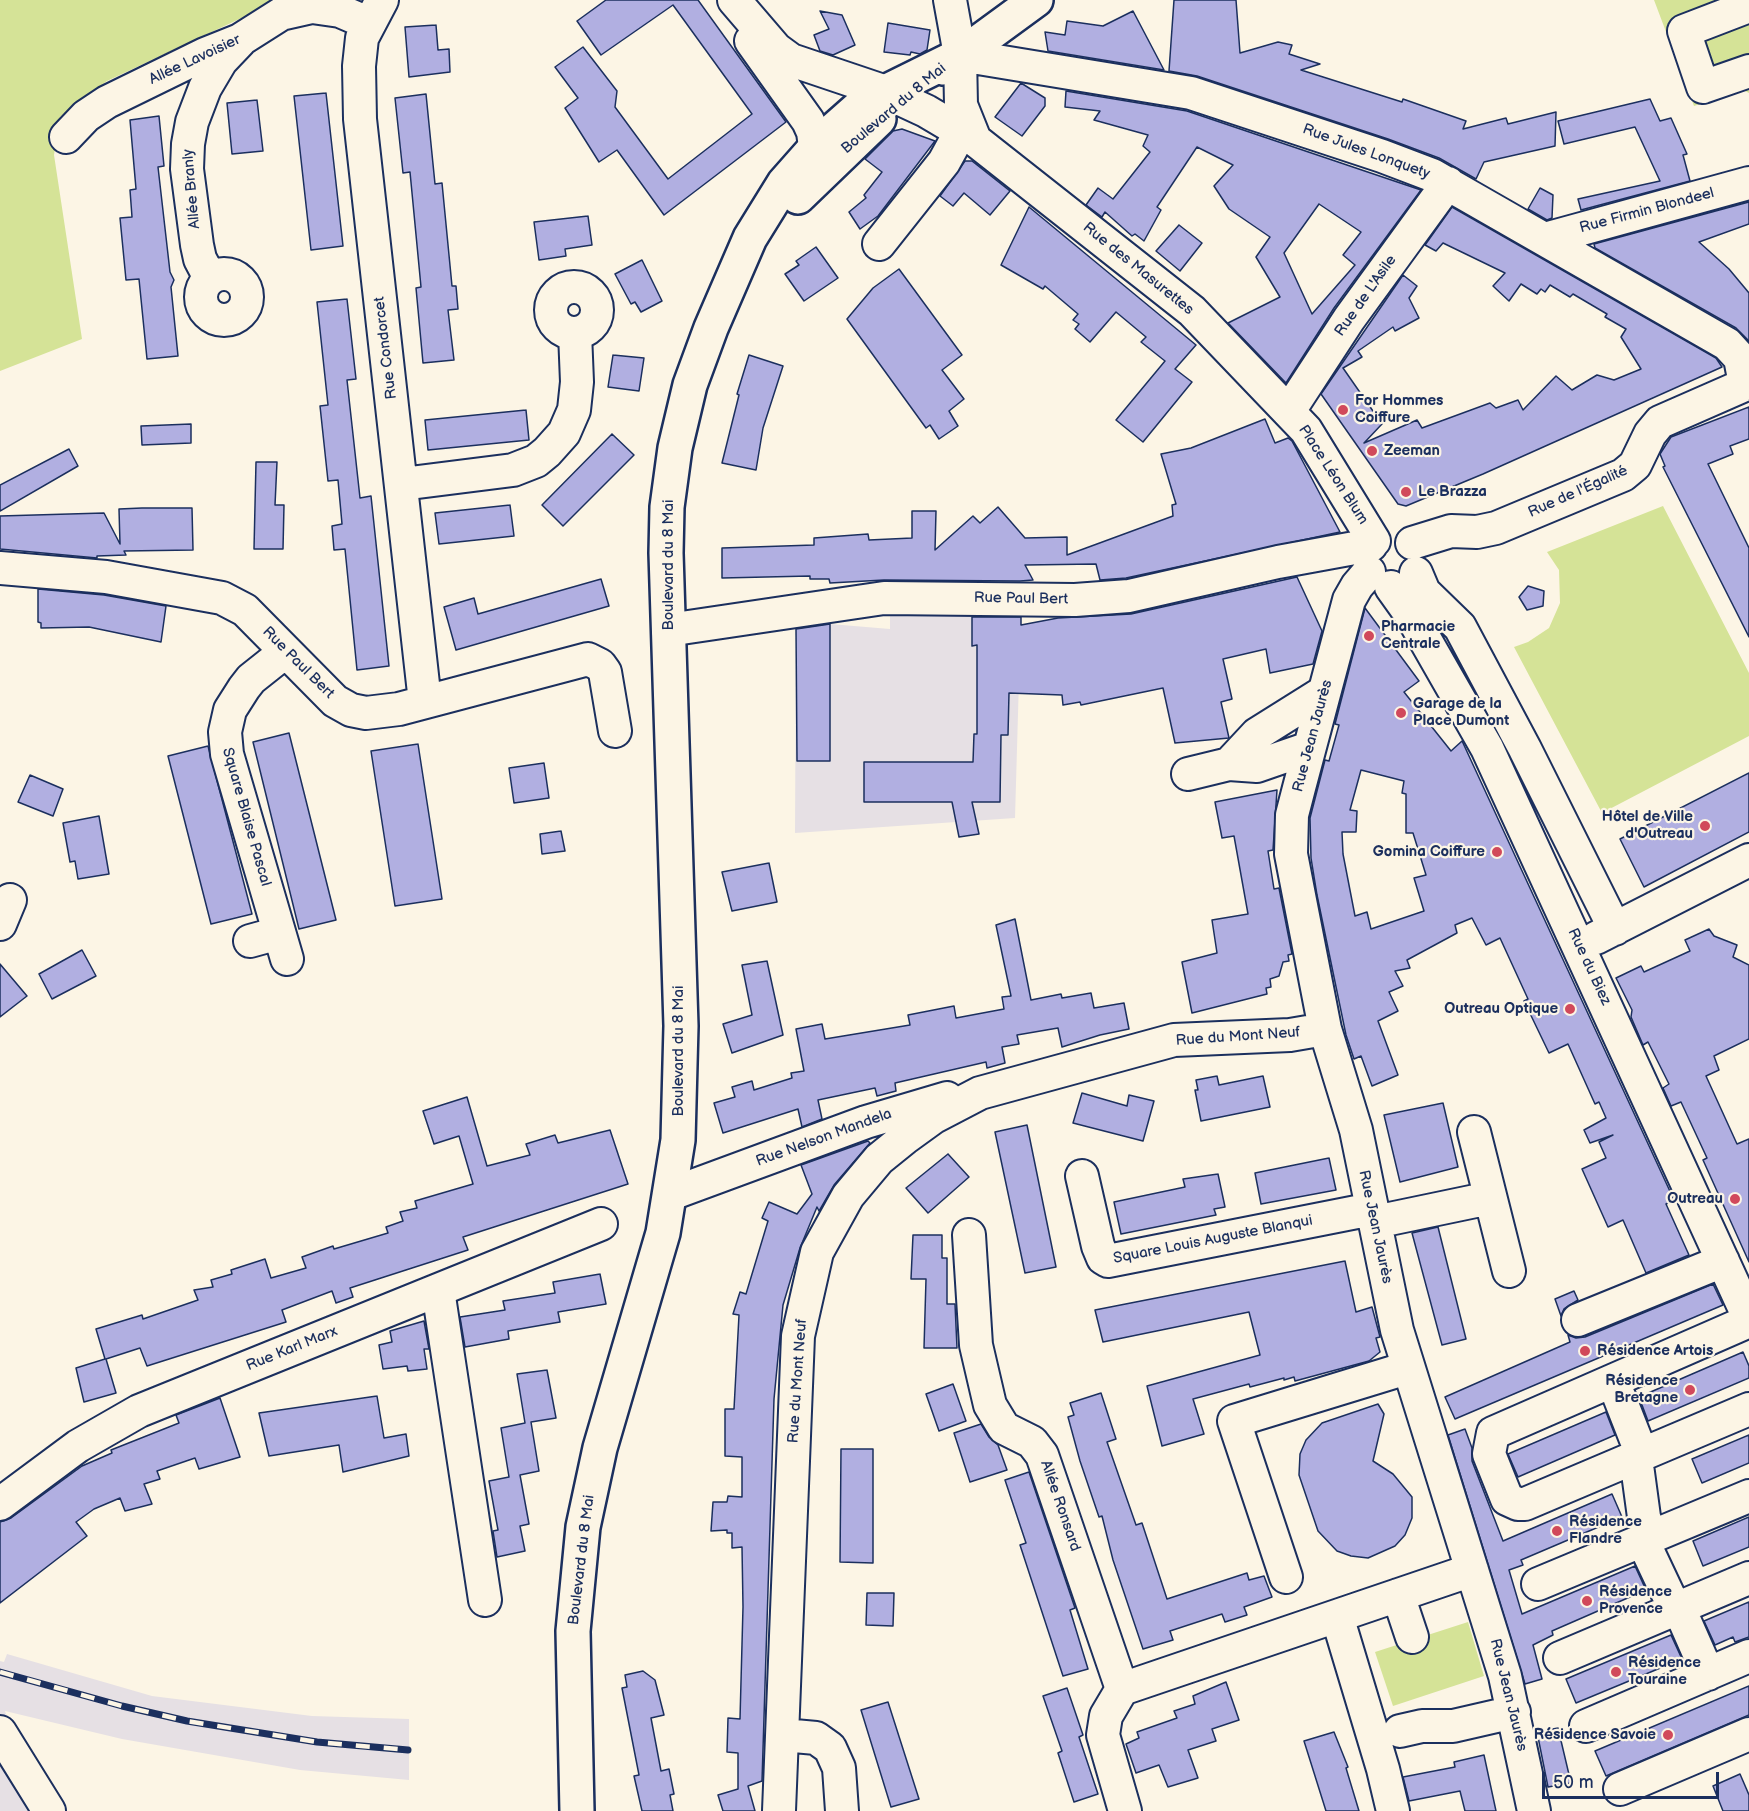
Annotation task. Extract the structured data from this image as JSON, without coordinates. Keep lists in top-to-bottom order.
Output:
{
  "streets": {
    "main road": ["Boulevard du 8 Mai"],
    "street": [
      "Allée Lavoisier",
      "Rue Jules Lonquety",
      "Allée Branly",
      "Rue Firmin Blondeel",
      "Rue des Masurettes",
      "Rue de L'Asile",
      "Rue Condorcet",
      "Place Léon Blum",
      "Rue de l'Égalité",
      "Rue Paul Bert",
      "Rue Jean Jaurès",
      "Square Blaise Pascal",
      "Rue du Biez",
      "Rue du Mont Neuf",
      "Rue Nelson Mandela",
      "Square Louis Auguste Blanqui",
      "Rue Karl Marx",
      "Allée Ronsard"
    ]
  },
  "crossings": [
    ["Allée Lavoisier", "Allée Branly"],
    ["Allée Lavoisier", "Rue Condorcet"],
    ["Boulevard du 8 Mai", "Rue Jules Lonquety"],
    ["Boulevard du 8 Mai", "Rue des Masurettes"],
    ["Boulevard du 8 Mai", "Rue Paul Bert"],
    ["Boulevard du 8 Mai", "Rue Nelson Mandela"],
    ["Rue Jules Lonquety", "Rue Firmin Blondeel"],
    ["Rue Jules Lonquety", "Rue de L'Asile"],
    ["Rue Jules Lonquety", "Rue de l'Égalité"],
    ["Rue des Masurettes", "Rue de L'Asile"],
    ["Rue des Masurettes", "Place Léon Blum"],
    ["Rue de L'Asile", "Place Léon Blum"],
    ["Rue Condorcet", "Rue Paul Bert"],
    ["Place Léon Blum", "Rue de l'Égalité"],
    ["Place Léon Blum", "Rue Paul Bert"],
    ["Place Léon Blum", "Rue Jean Jaurès"],
    ["Place Léon Blum", "Rue du Biez"],
    ["Rue Paul Bert", "Rue Jean Jaurès"],
    ["Rue Paul Bert", "Square Blaise Pascal"],
    ["Rue Jean Jaurès", "Rue du Mont Neuf"],
    ["Rue Jean Jaurès", "Square Louis Auguste Blanqui"],
    ["Rue du Mont Neuf", "Rue Nelson Mandela"]
  ],
  "places": [
    "For Hommes Coiffure",
    "Zeeman",
    "Le Brazza",
    "Pharmacie Centrale",
    "Garage de la Place Dumont",
    "Hôtel de Ville d'Outreau",
    "Gomina Coiffure",
    "Outreau Optique",
    "Outreau",
    "Résidence Artois",
    "Résidence Bretagne",
    "Résidence Flandre",
    "Résidence Provence",
    "Résidence Touraine",
    "Résidence Savoie"
  ],
  "scale_bar": "50 m"
}
